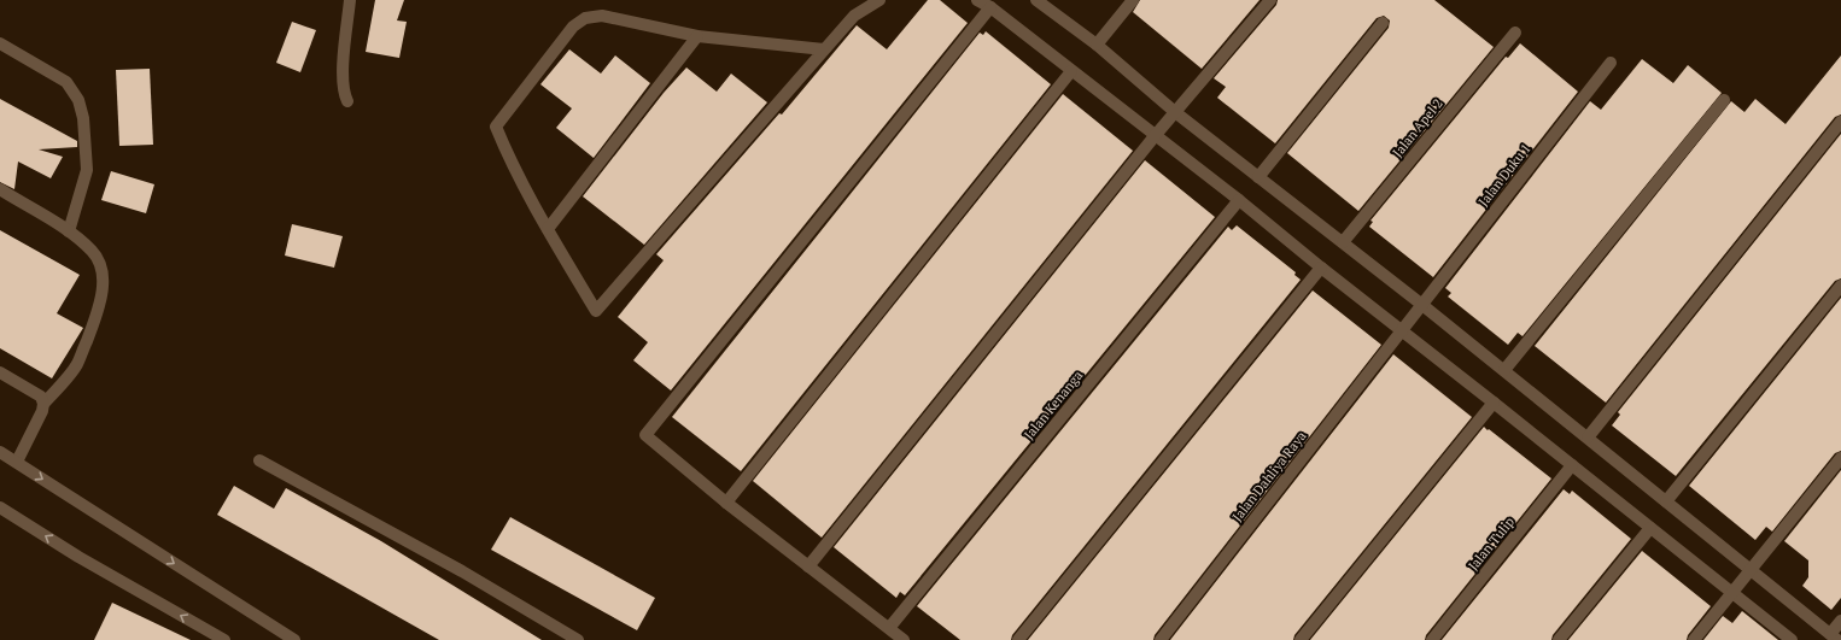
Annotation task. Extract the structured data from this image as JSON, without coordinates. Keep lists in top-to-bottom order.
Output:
{
  "streets": {
    "street": [
      "Jalan Apel 2",
      "Jalan Duku 1",
      "Jalan Kenanga",
      "Jalan Dahliya Raya",
      "Jalan Tulip"
    ]
  },
  "crossings": [
    ["Jalan Duku 1", "Jalan Dahliya Raya"]
  ]
}
